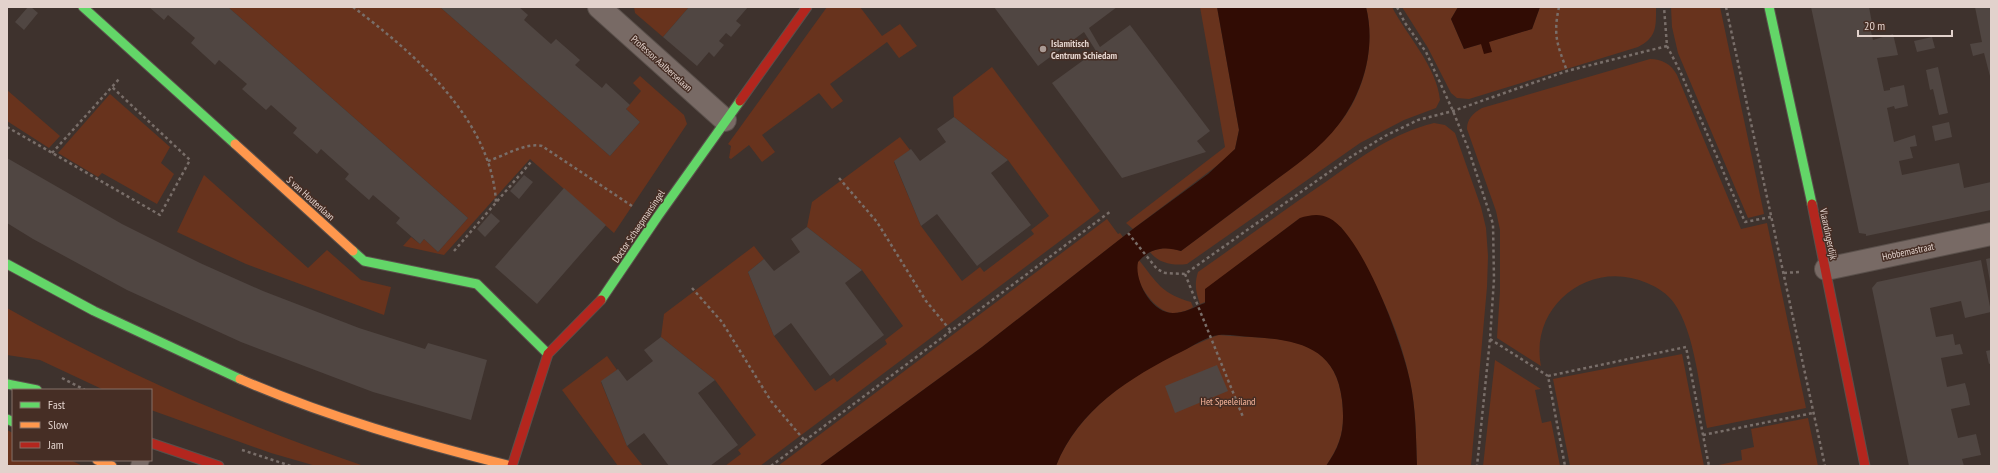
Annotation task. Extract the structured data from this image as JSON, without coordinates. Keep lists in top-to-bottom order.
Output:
{
  "streets": {
    "street": [
      "Professor Aalberselaan",
      "S van Houtenlaan",
      "Doctor Schaepmansingel",
      "Vlaardingerdijk",
      "Hobbemastraat"
    ]
  },
  "crossings": [
    ["Professor Aalberselaan", "Doctor Schaepmansingel"],
    ["S van Houtenlaan", "Doctor Schaepmansingel"],
    ["Vlaardingerdijk", "Hobbemastraat"]
  ],
  "parks": ["Het Speeleiland"],
  "places": ["Islamitisch Centrum Schiedam"],
  "legend": ["Fast", "Slow", "Jam"],
  "scale_bar": "20 m"
}
